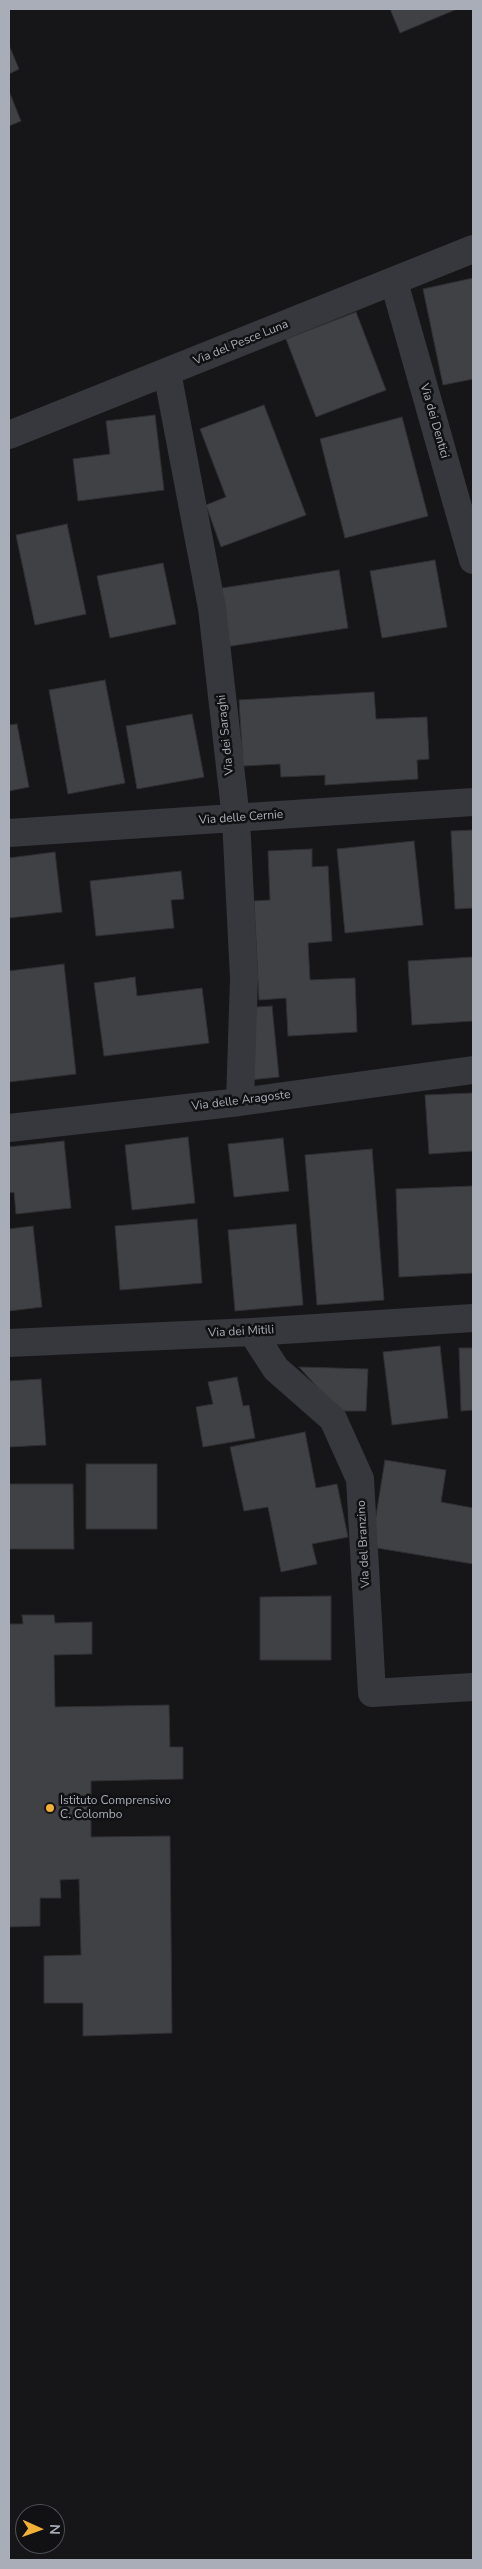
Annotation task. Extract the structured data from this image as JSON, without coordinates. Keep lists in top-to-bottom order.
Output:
{
  "streets": {
    "street": [
      "Via del Pesce Luna",
      "Via dei Dentici",
      "Via dei Saraghi",
      "Via delle Cernie",
      "Via delle Aragoste",
      "Via dei Mitili",
      "Via del Branzino"
    ]
  },
  "crossings": [
    ["Via del Pesce Luna", "Via dei Dentici"],
    ["Via del Pesce Luna", "Via dei Saraghi"],
    ["Via dei Saraghi", "Via delle Cernie"],
    ["Via dei Saraghi", "Via delle Aragoste"],
    ["Via dei Mitili", "Via del Branzino"]
  ],
  "places": ["Istituto Comprensivo C. Colombo"],
  "north": "right"
}
